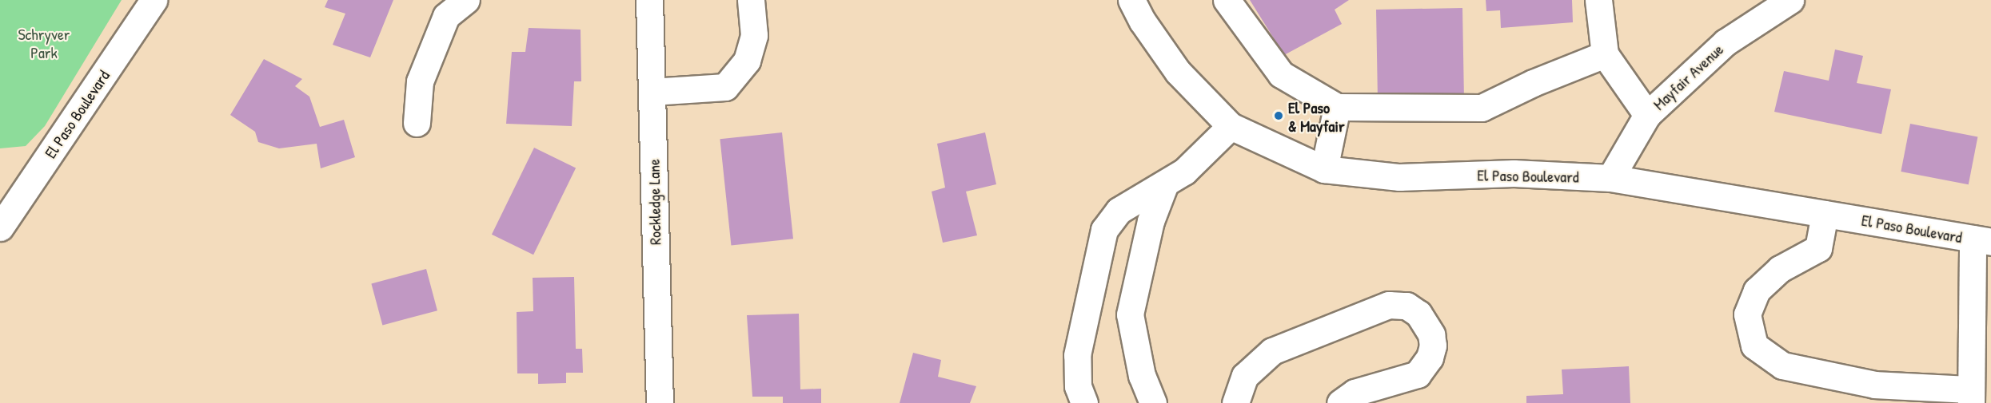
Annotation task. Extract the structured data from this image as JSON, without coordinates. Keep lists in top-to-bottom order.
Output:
{
  "streets": {
    "street": ["Mayfair Avenue", "El Paso Boulevard", "Rockledge Lane"]
  },
  "crossings": [
    ["Mayfair Avenue", "El Paso Boulevard"]
  ],
  "parks": ["Schryver Park"],
  "places": ["El Paso & Mayfair"]
}
